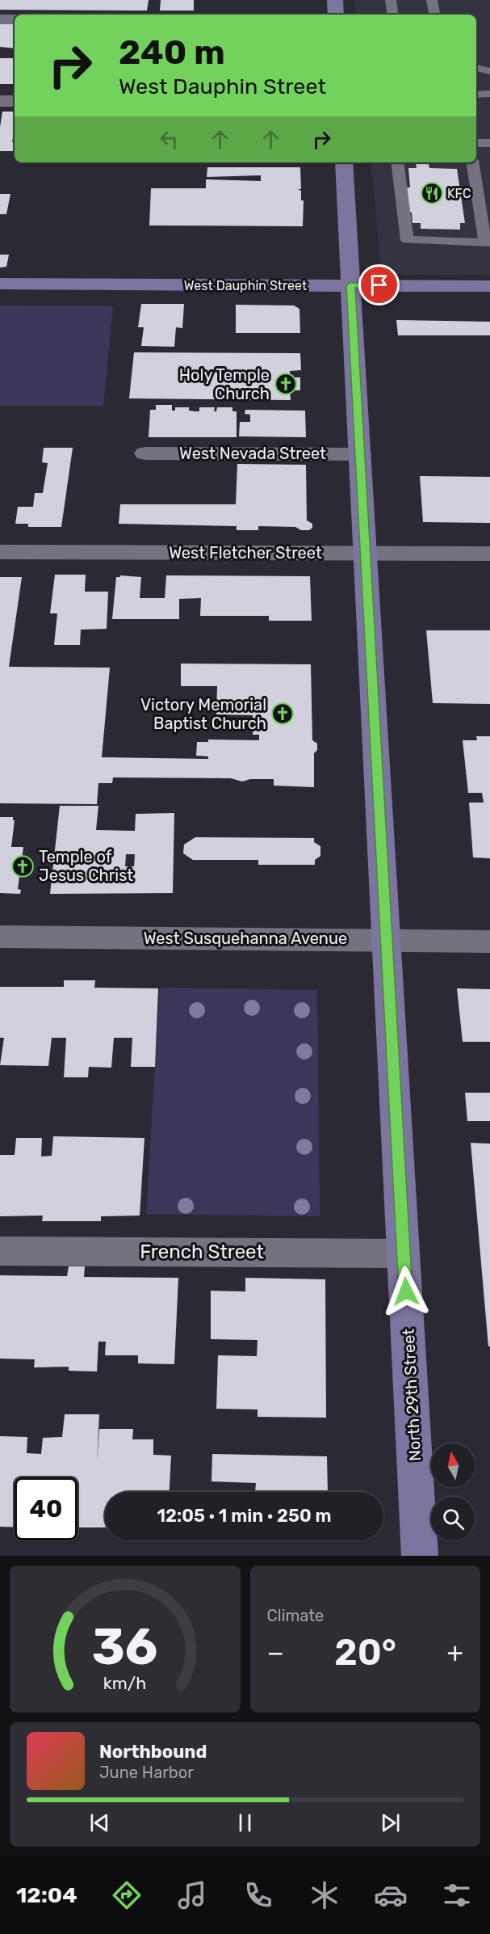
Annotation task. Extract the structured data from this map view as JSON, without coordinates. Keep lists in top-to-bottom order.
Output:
{
  "streets": {
    "street": [
      "West Dauphin Street",
      "West Nevada Street",
      "West Fletcher Street",
      "West Susquehanna Avenue",
      "French Street",
      "North 29th Street"
    ]
  },
  "crossings": [
    ["West Dauphin Street", "North 29th Street"],
    ["West Nevada Street", "North 29th Street"],
    ["West Fletcher Street", "North 29th Street"],
    ["West Susquehanna Avenue", "North 29th Street"],
    ["French Street", "North 29th Street"]
  ],
  "places": {
    "restaurant": ["KFC"],
    "church": ["Holy Temple Church", "Victory Memorial Baptist Church", "Temple of Jesus Christ"]
  },
  "north": "top",
  "page": {
    "turn": ["240 m", "West Dauphin Street"],
    "limit": "40",
    "trip": "12:05 · 1 min · 250 m",
    "tile": "Climate",
    "heat": ["−", "20°", "+"],
    "song": ["Northbound", "June Harbor"],
    "tabs": "12:04",
    "gauge": ["36", "km/h"]
  }
}
